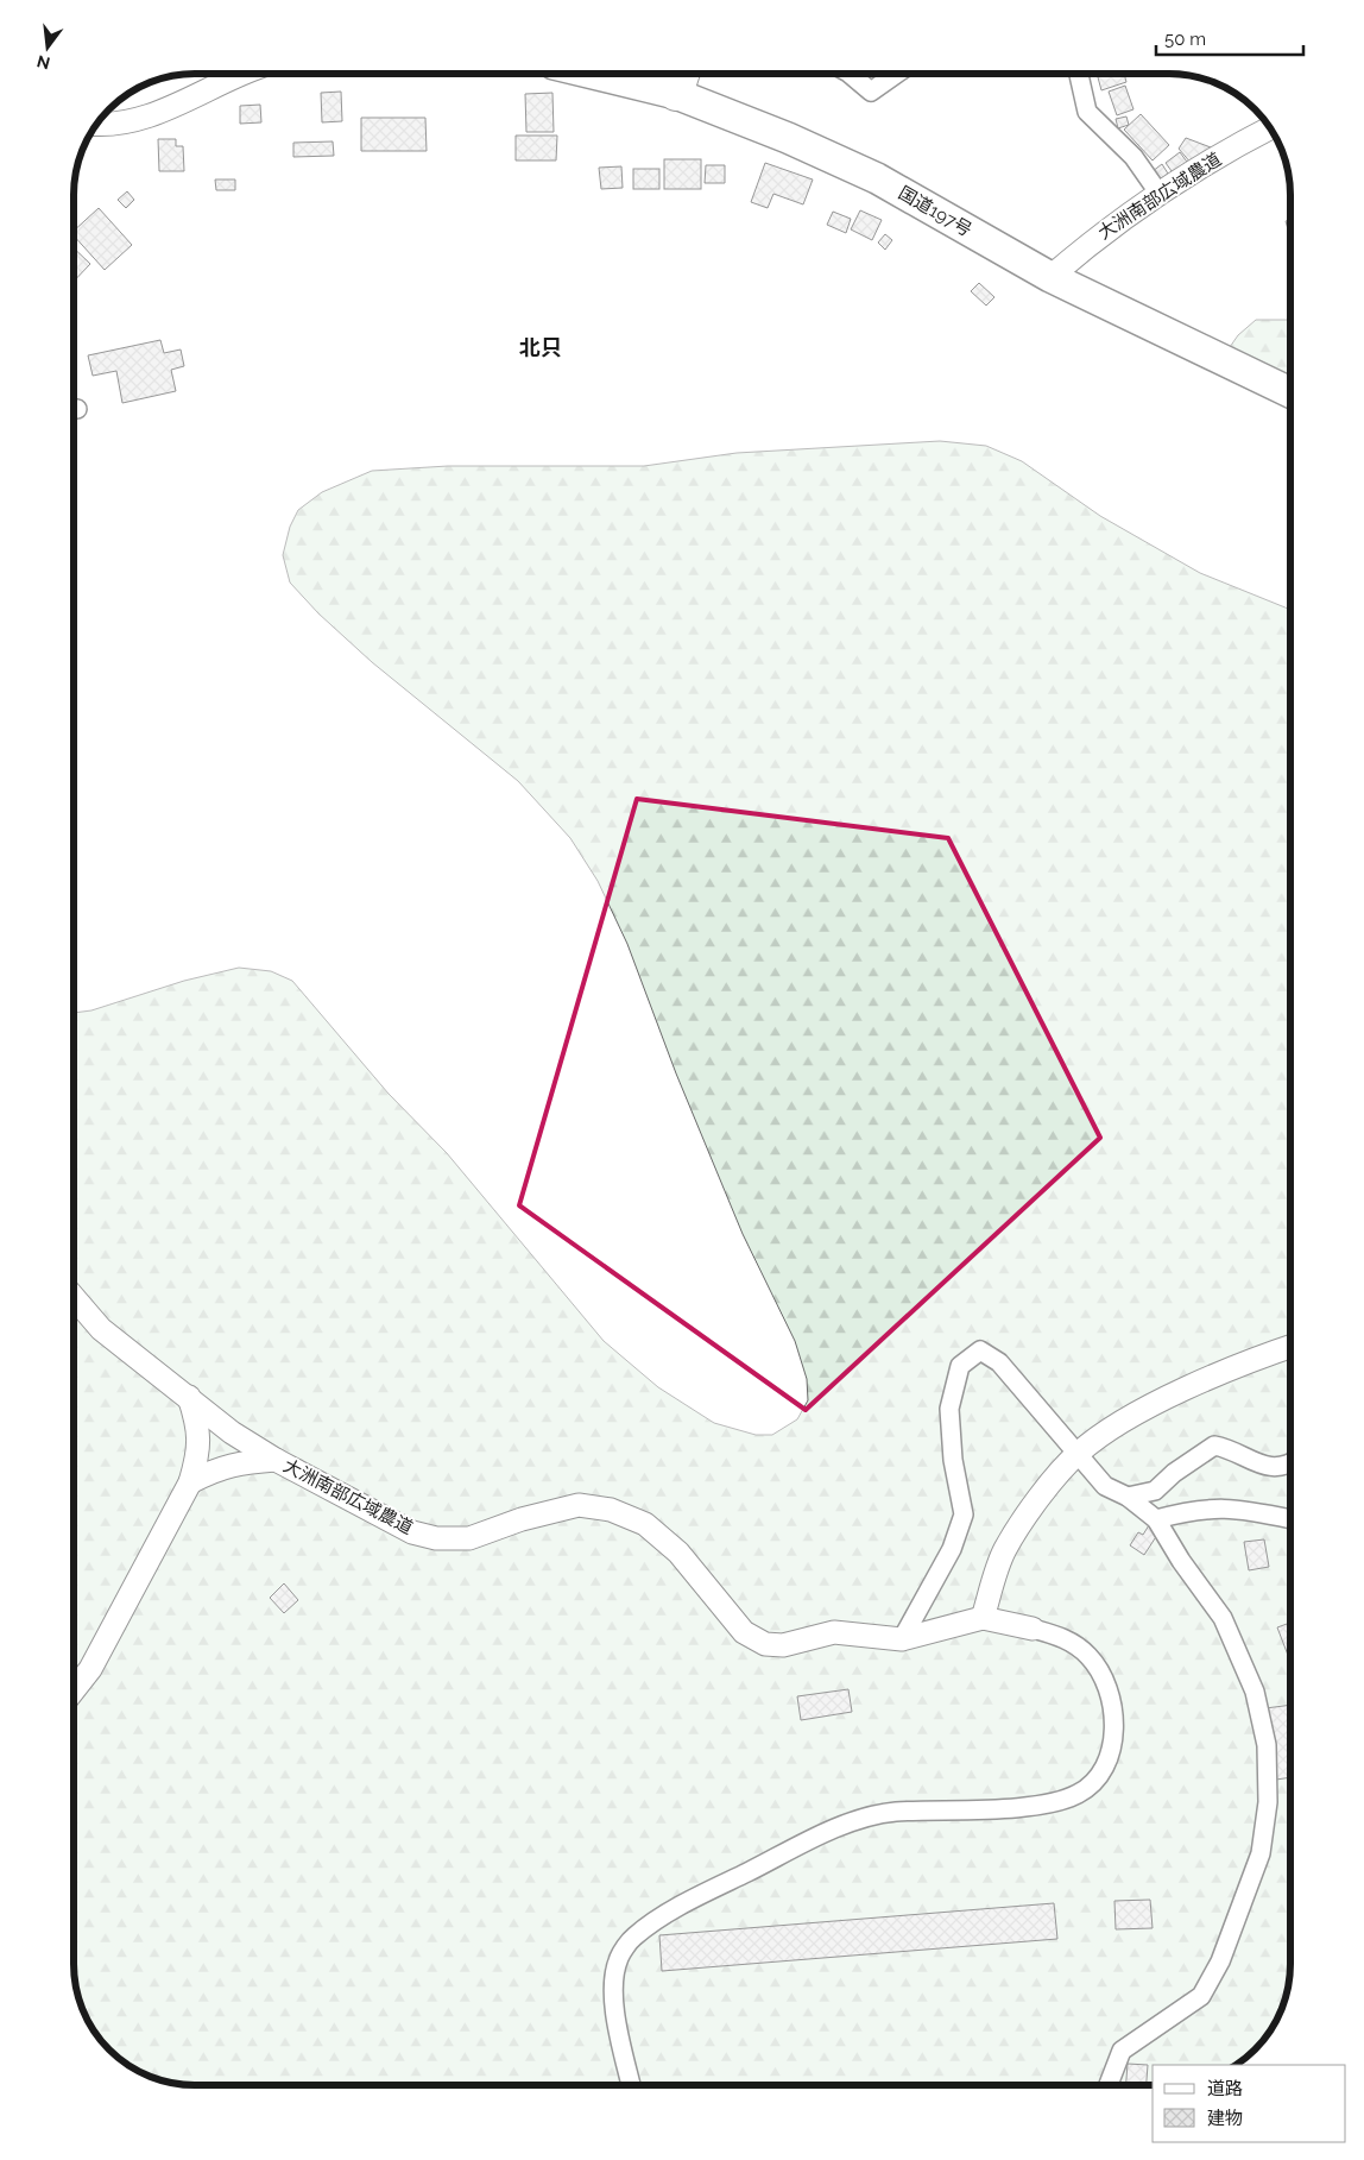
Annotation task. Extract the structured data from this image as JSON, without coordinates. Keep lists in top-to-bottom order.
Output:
{
  "streets": {
    "highway": ["国道197号"],
    "street": ["大洲南部広域農道"]
  },
  "crossings": [
    ["大洲南部広域農道", "国道197号"]
  ],
  "districts": ["北只"],
  "legend": ["道路", "建物"],
  "scale_bar": "50 m",
  "north": "bottom"
}
